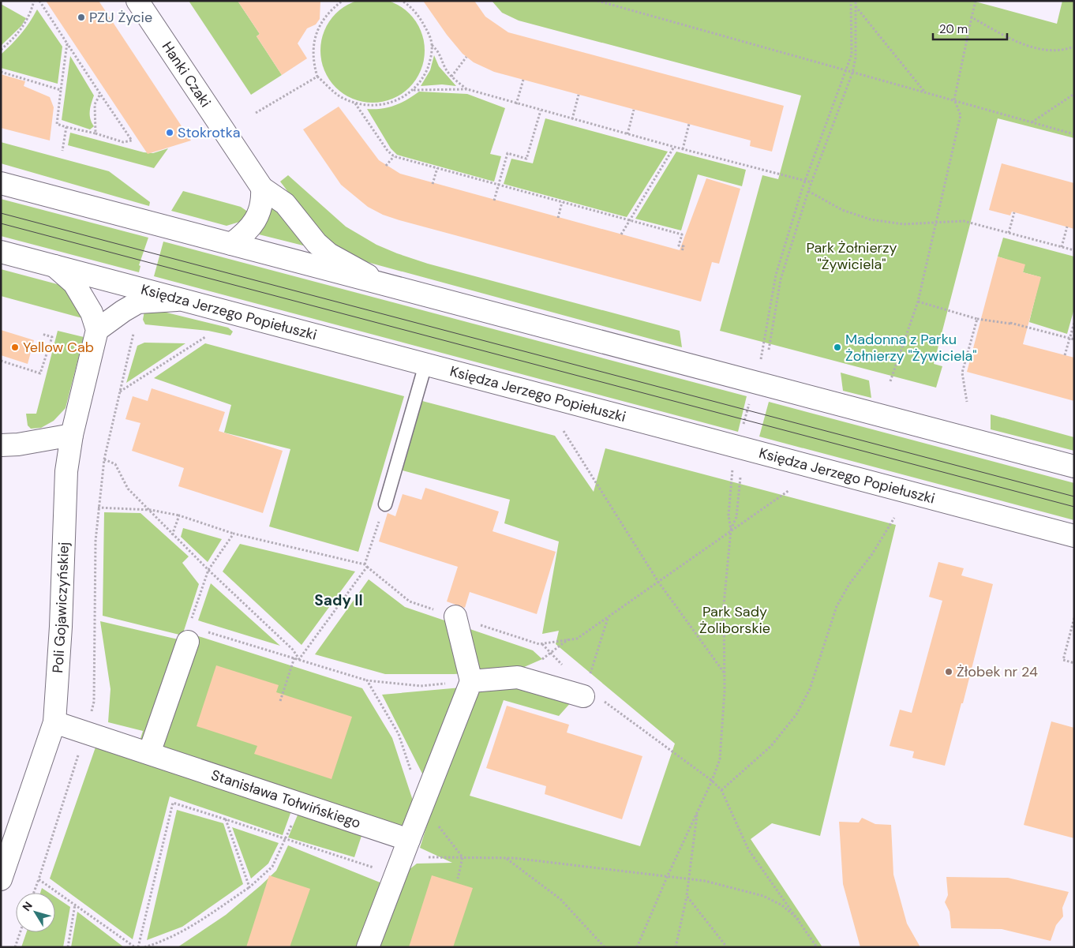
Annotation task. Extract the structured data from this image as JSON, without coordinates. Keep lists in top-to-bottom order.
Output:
{
  "streets": {
    "street": [
      "Hanki Czaki",
      "Księdza Jerzego Popiełuszki",
      "Poli Gojawiczyńskiej",
      "Stanisława Tołwińskiego"
    ]
  },
  "crossings": [
    ["Poli Gojawiczyńskiej", "Stanisława Tołwińskiego"]
  ],
  "districts": ["Sady II"],
  "parks": ["Park Żołnierzy \"Żywiciela\"", "Park Sady Żoliborskie"],
  "places": [
    "PZU Życie",
    "Stokrotka",
    "Yellow Cab",
    "Madonna z Parku Żołnierzy \"Żywiciela\"",
    "Żłobek nr 24"
  ],
  "scale_bar": "20 m",
  "north": "top left"
}
